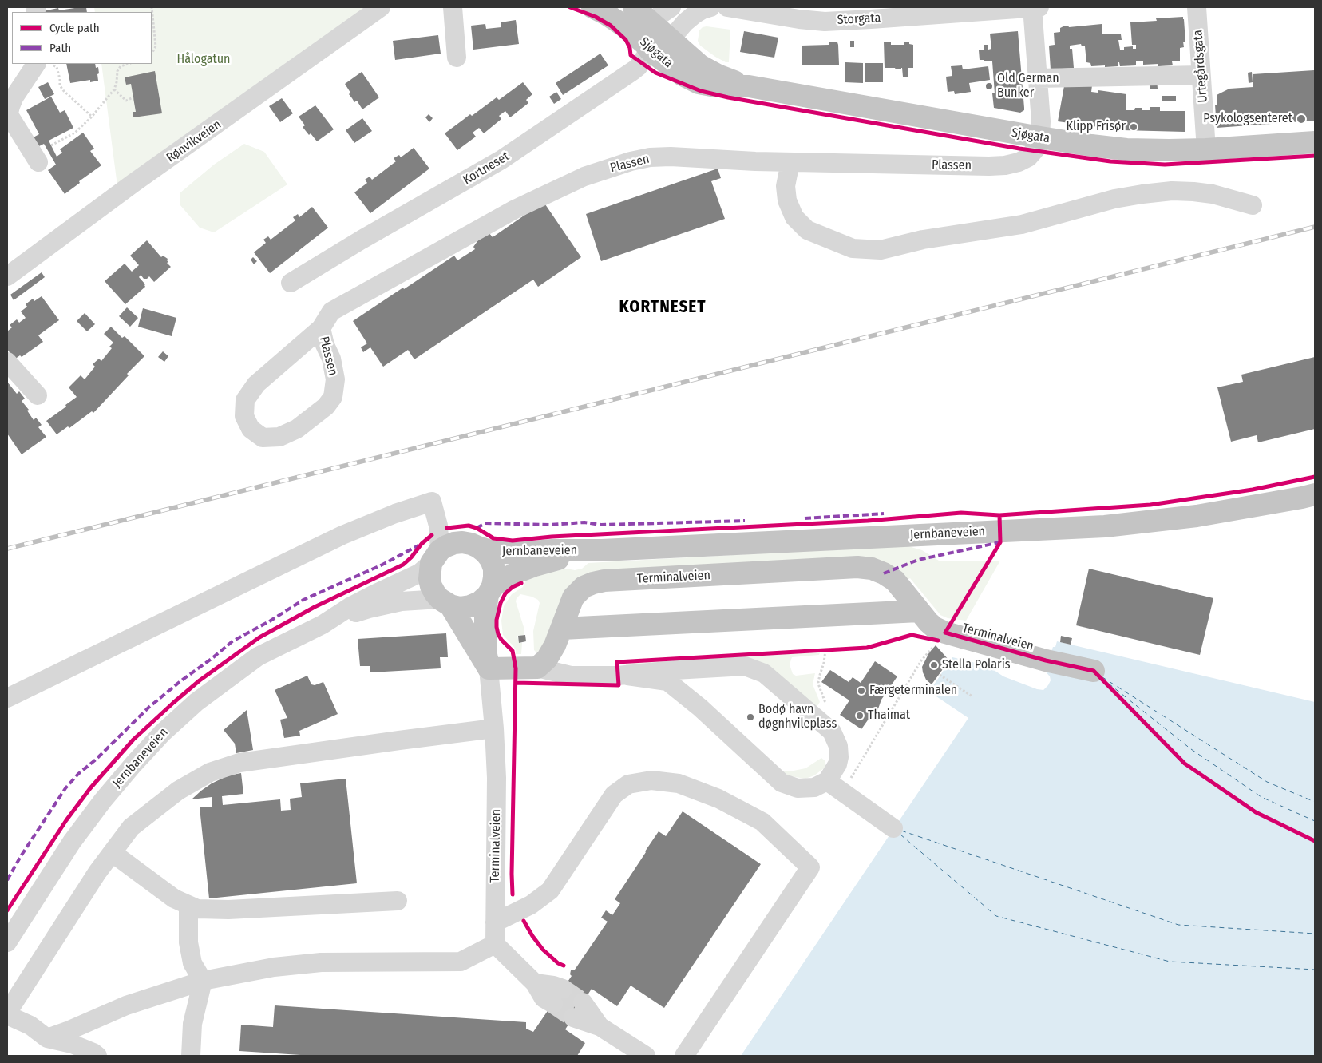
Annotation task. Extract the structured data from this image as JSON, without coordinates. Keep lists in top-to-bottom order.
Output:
{
  "streets": {
    "highway": ["Sjøgata", "Jernbaneveien", "Terminalveien"],
    "street": [
      "Storgata",
      "Urtegårdsgata",
      "Rønvikveien",
      "Plassen",
      "Kortneset"
    ]
  },
  "crossings": [
    ["Sjøgata", "Urtegårdsgata"],
    ["Sjøgata", "Plassen"],
    ["Sjøgata", "Kortneset"],
    ["Jernbaneveien", "Terminalveien"]
  ],
  "districts": ["KORTNESET"],
  "parks": ["Hålogatun"],
  "places": [
    "Old German Bunker",
    "Psykologsenteret",
    "Klipp Frisør",
    "Stella Polaris",
    "Færgeterminalen",
    "Thaimat",
    "Bodø havn døgnhvileplass"
  ],
  "legend": ["Cycle path", "Path"]
}
